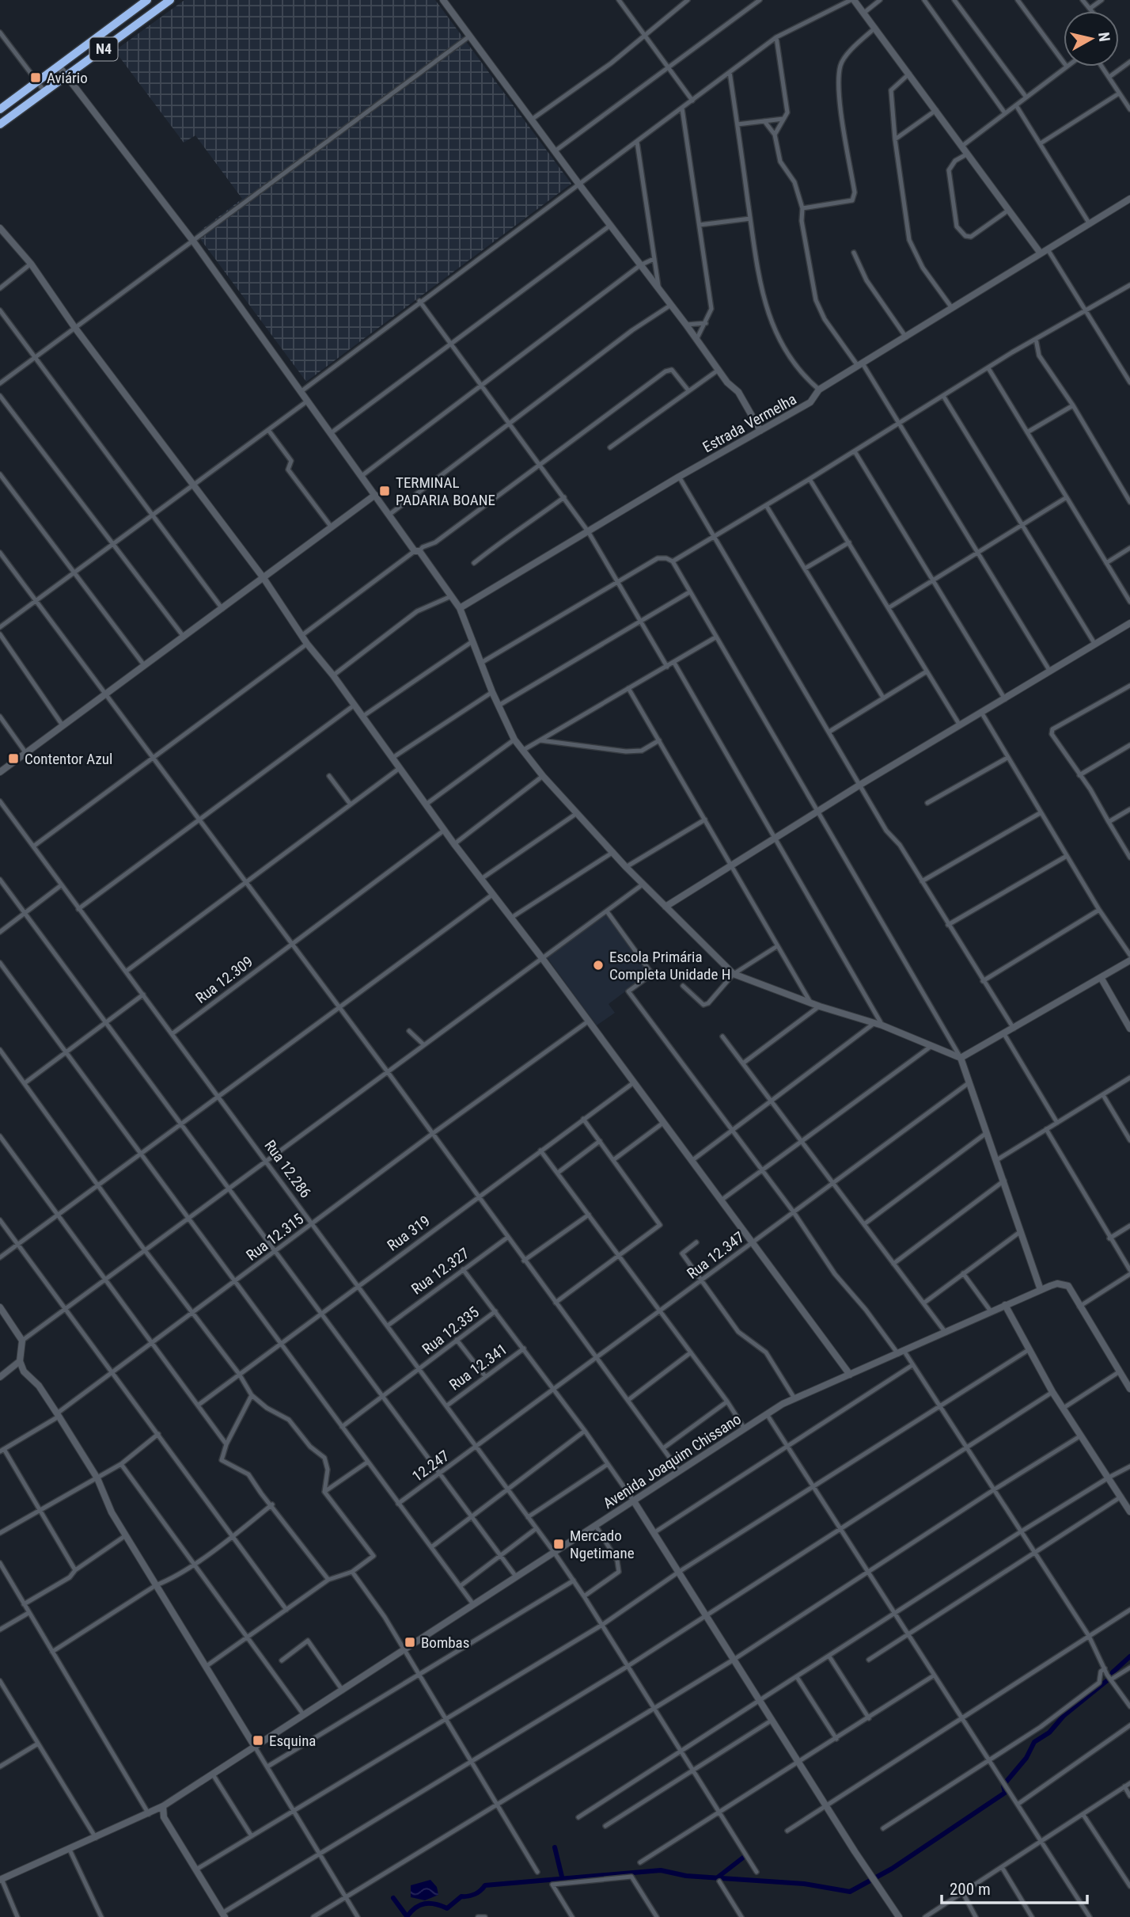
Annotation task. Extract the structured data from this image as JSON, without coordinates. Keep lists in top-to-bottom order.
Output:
{
  "streets": {
    "highway": ["N4"],
    "street": [
      "Estrada Vermelha",
      "Rua 12.309",
      "Rua 12.286",
      "Rua 319",
      "Rua 12.315",
      "Rua 12.347",
      "Rua 12.327",
      "Rua 12.335",
      "Rua 12.341",
      "Avenida Joaquim Chissano",
      "12.247"
    ]
  },
  "crossings": [
    ["Rua 12.309", "Rua 12.286"],
    ["Rua 12.286", "Rua 319"],
    ["Rua 12.286", "Rua 12.315"],
    ["Rua 12.286", "Rua 12.347"],
    ["Rua 12.286", "Rua 12.327"],
    ["Rua 12.286", "Rua 12.335"],
    ["Rua 12.286", "Rua 12.341"],
    ["Rua 12.286", "Avenida Joaquim Chissano"],
    ["Rua 12.286", "12.247"],
    ["Rua 12.347", "12.247"]
  ],
  "places": {
    "transit": [
      "Aviário",
      "TERMINAL PADARIA BOANE",
      "Contentor Azul",
      "Mercado Ngetimane",
      "Bombas",
      "Esquina"
    ],
    "other": ["Escola Primária Completa Unidade H"]
  },
  "scale_bar": "200 m",
  "north": "right"
}
